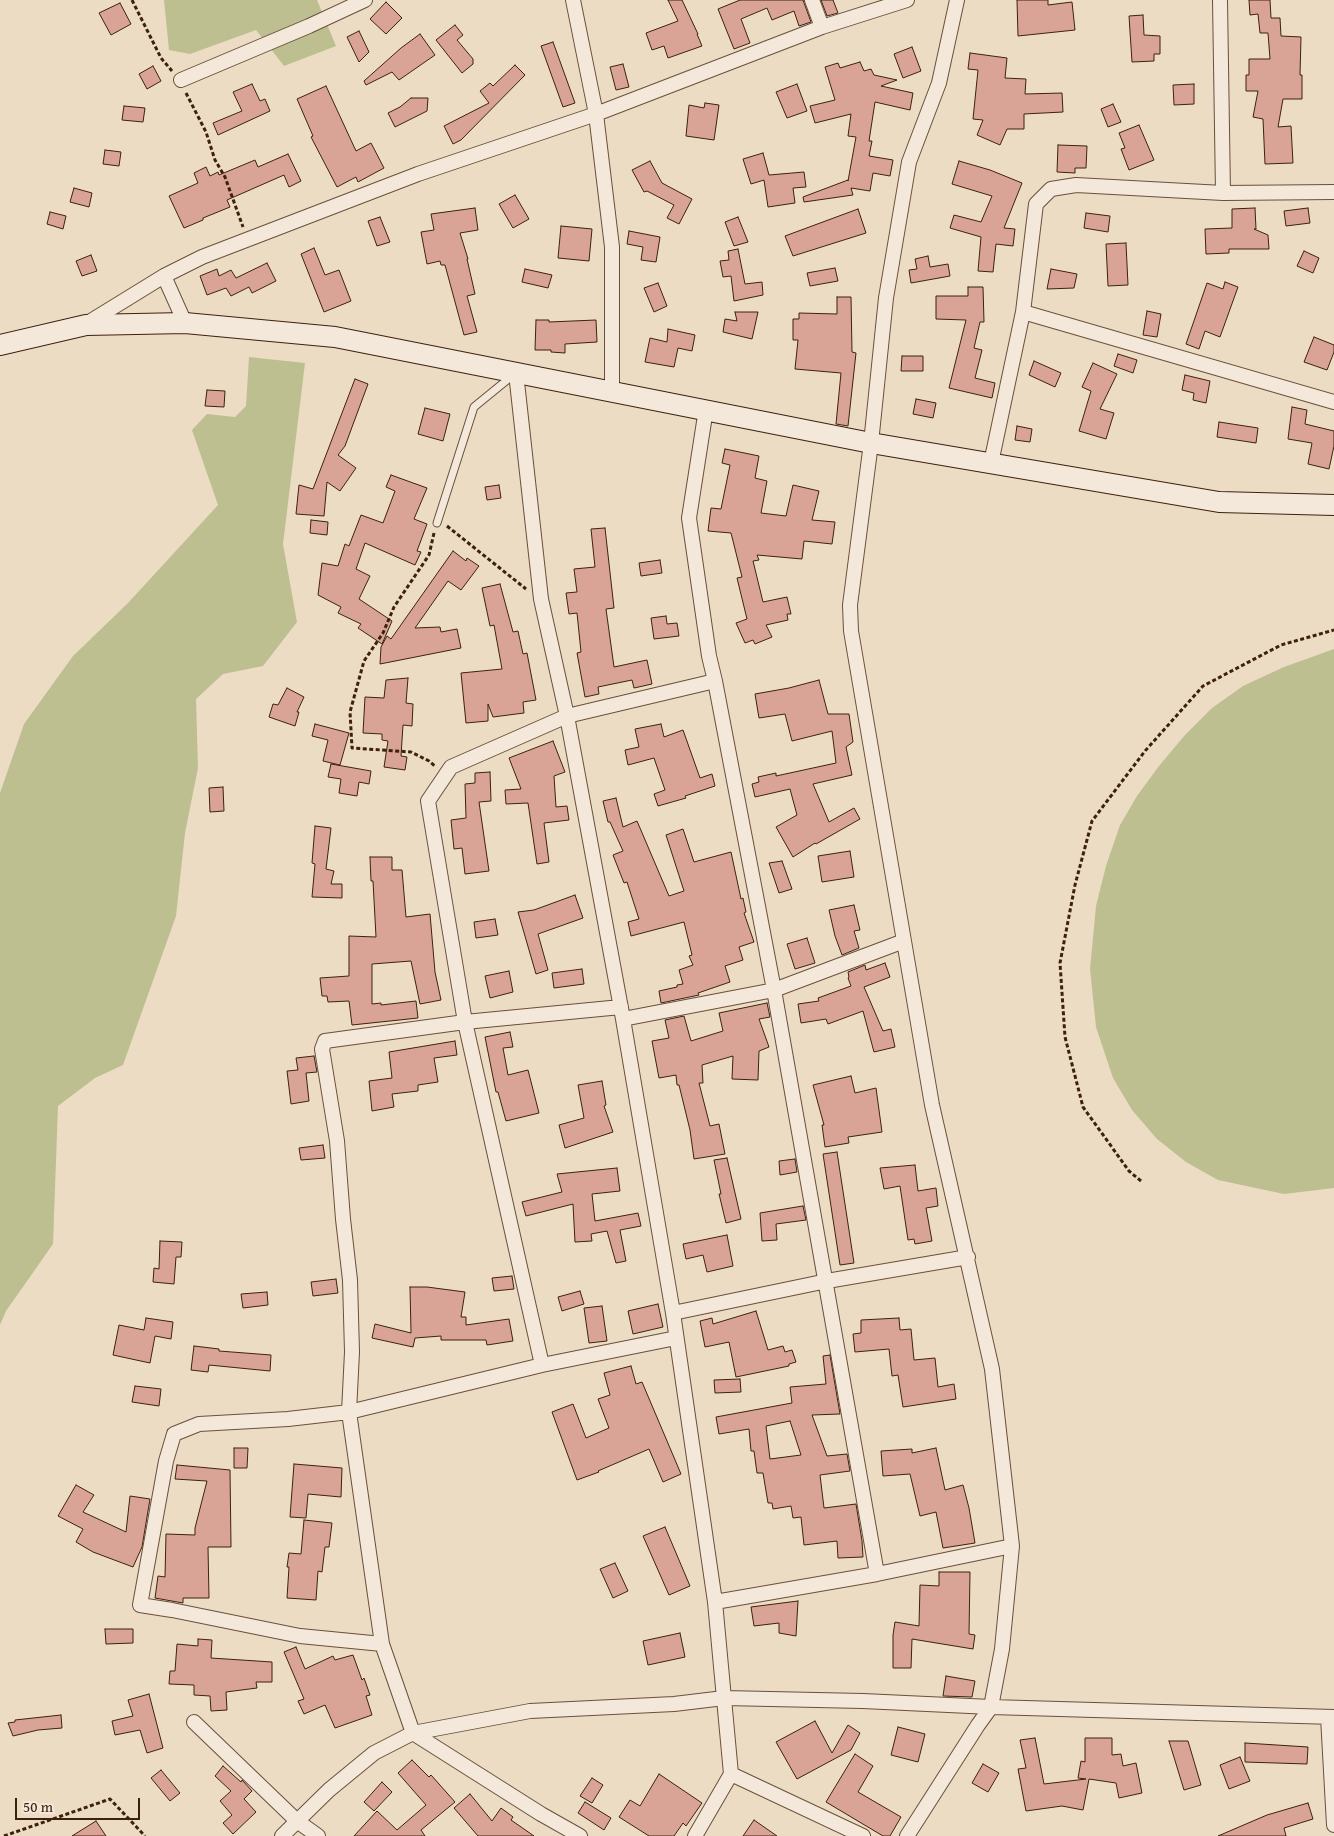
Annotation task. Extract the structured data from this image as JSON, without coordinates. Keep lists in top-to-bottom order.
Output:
{
  "scale_bar": "50 m"
}
